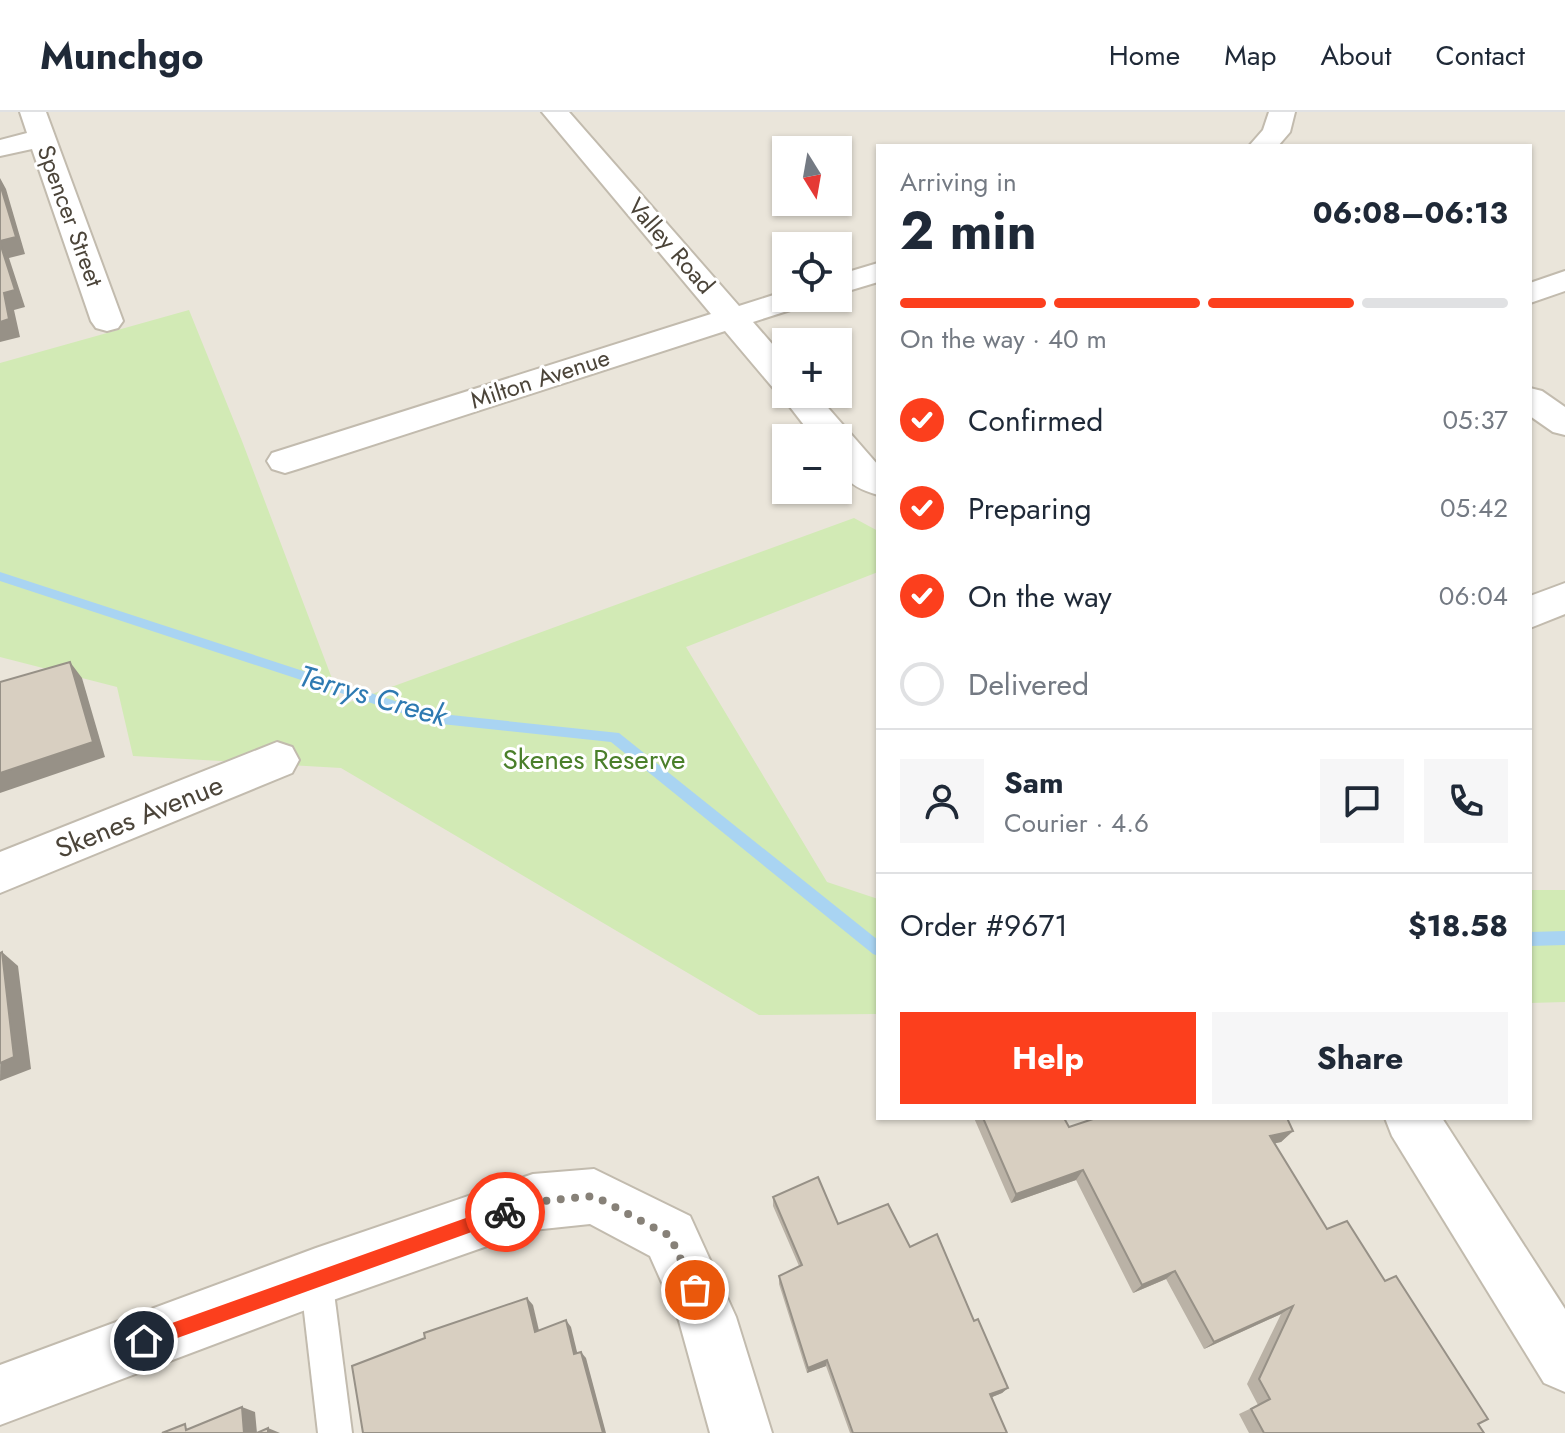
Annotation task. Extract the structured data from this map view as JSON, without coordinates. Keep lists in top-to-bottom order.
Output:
{
  "streets": {
    "street": [
      "Spencer Street",
      "Valley Road",
      "Milton Avenue",
      "Skenes Avenue"
    ]
  },
  "crossings": [
    ["Valley Road", "Milton Avenue"]
  ],
  "water": ["Terrys Creek"],
  "parks": ["Skenes Reserve"],
  "north": "bottom",
  "page": {
    "header": "Munchgo",
    "nav": [
      "Home",
      "Map",
      "About",
      "Contact"
    ],
    "map_buttons": ["+", "−"],
    "heading": ["2 min", "Arriving in", "06:08–06:13"],
    "panel": [
      "Sam",
      "Courier · 4.6",
      "Order #9671",
      "$18.58"
    ],
    "bar": "On the way · 40 m",
    "list": [
      ["Confirmed", "05:37"],
      ["Preparing", "05:42"],
      ["On the way", "06:04"],
      "Delivered"
    ],
    "buttons": ["Help", "Share"]
  }
}
